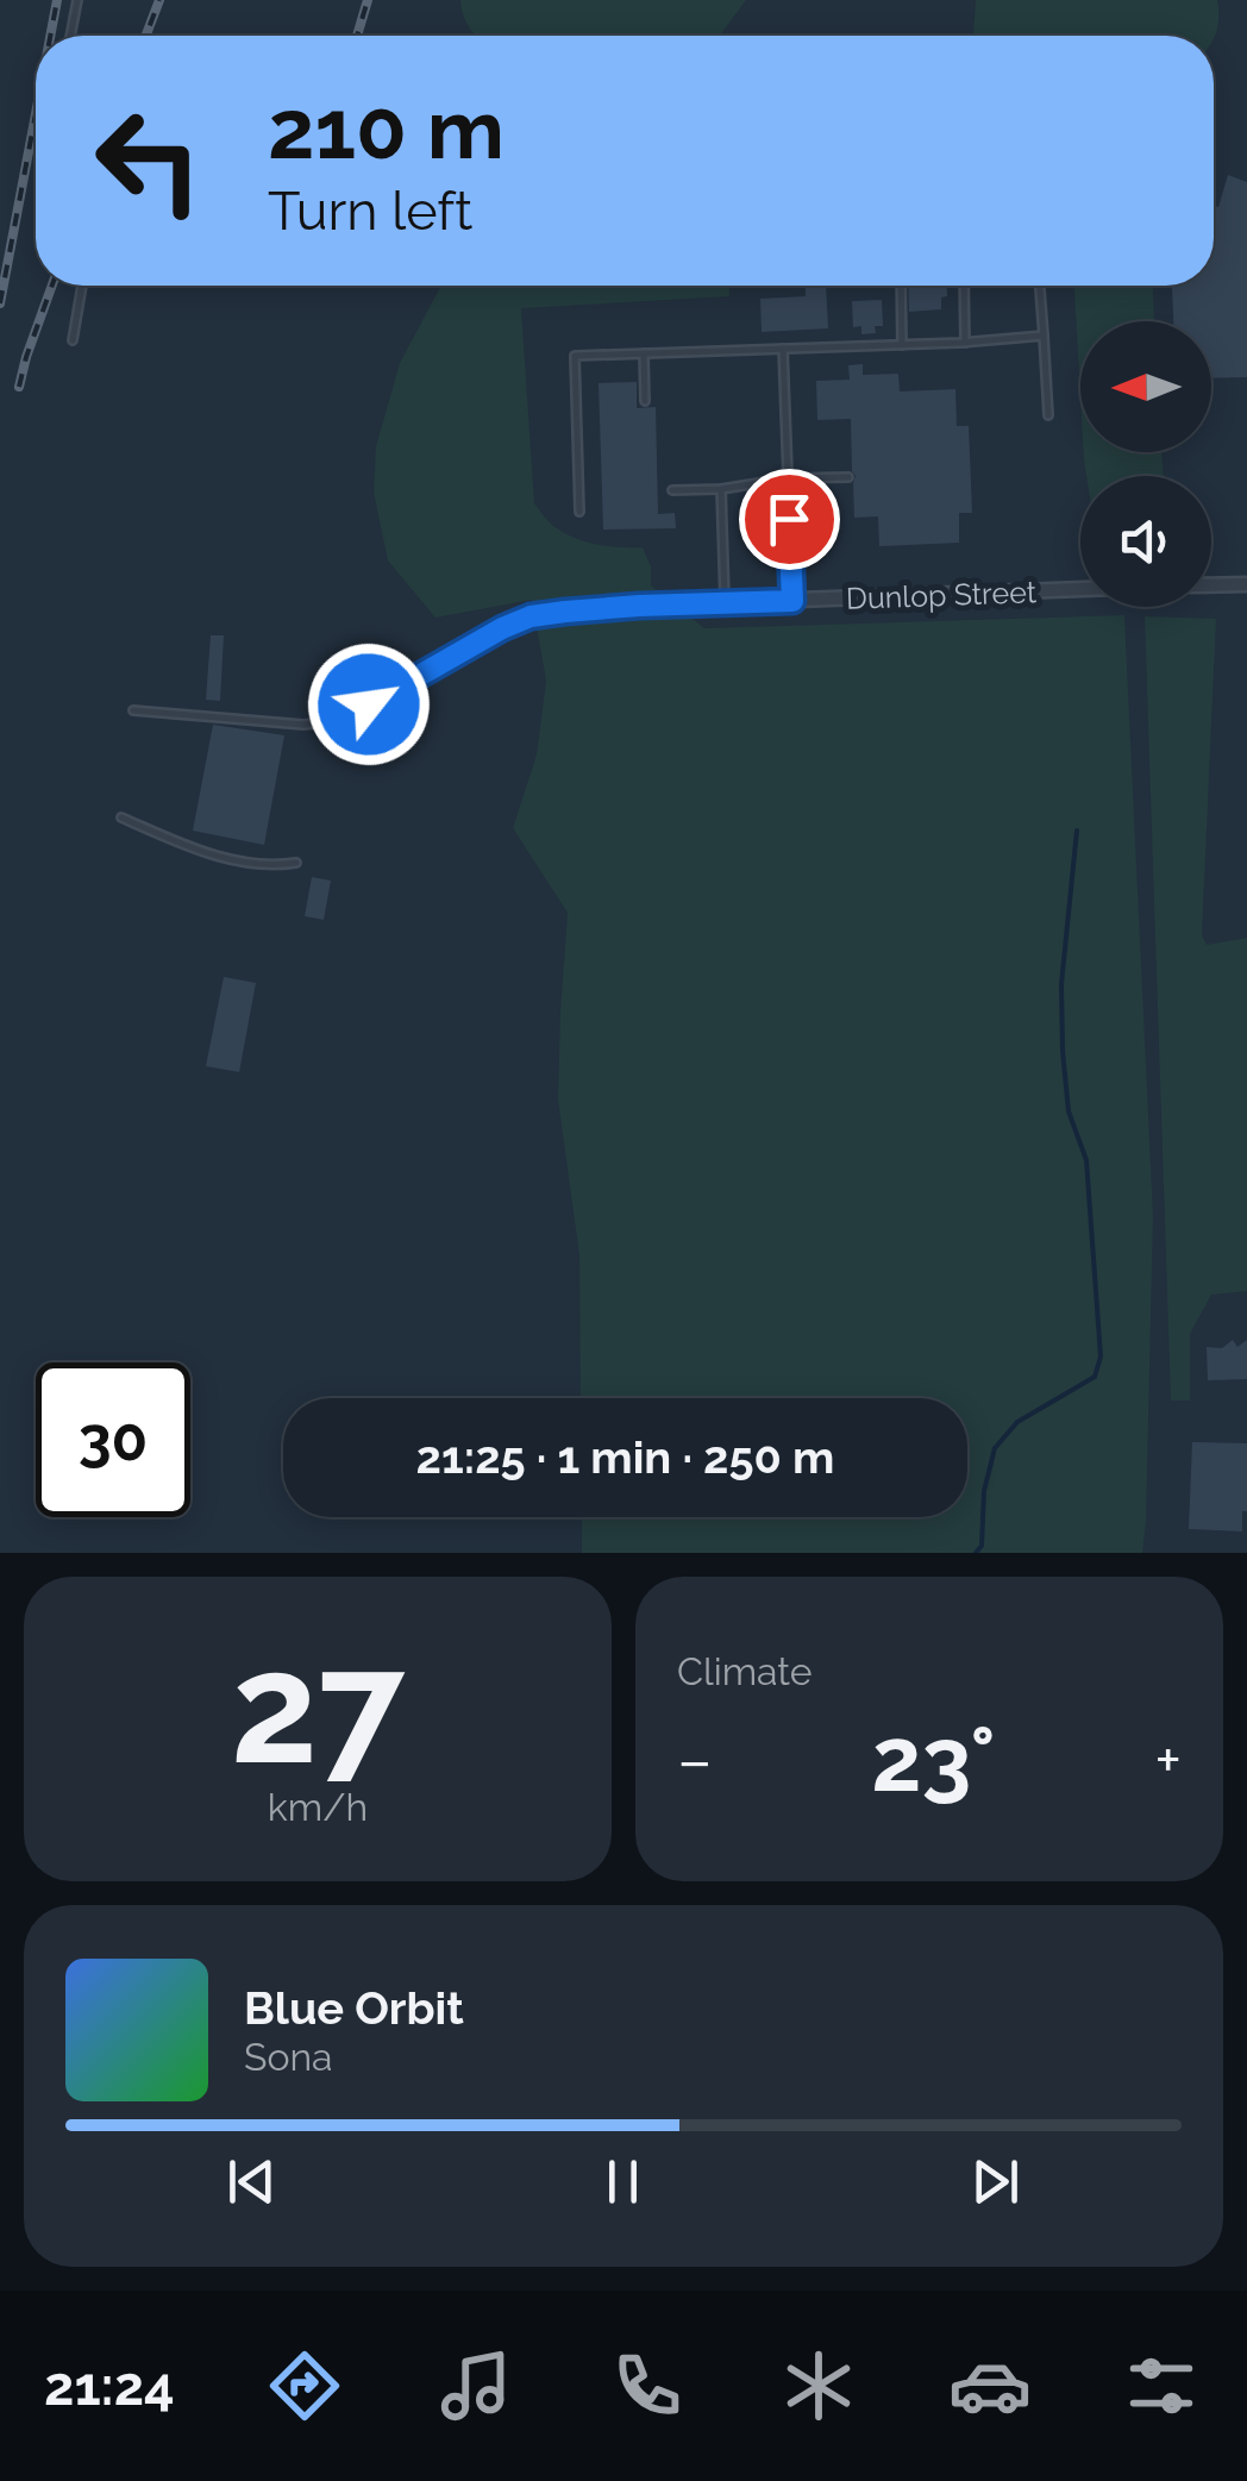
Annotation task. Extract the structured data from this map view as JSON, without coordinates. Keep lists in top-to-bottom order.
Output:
{
  "streets": {
    "street": ["Dunlop Street"]
  },
  "north": "left",
  "page": {
    "turn": ["210 m", "Turn left"],
    "limit": "30",
    "trip": "21:25 · 1 min · 250 m",
    "tile": [
      ["27", "km/h"],
      "Climate"
    ],
    "heat": ["−", "23°", "+"],
    "song": ["Blue Orbit", "Sona"],
    "tabs": "21:24"
  }
}
